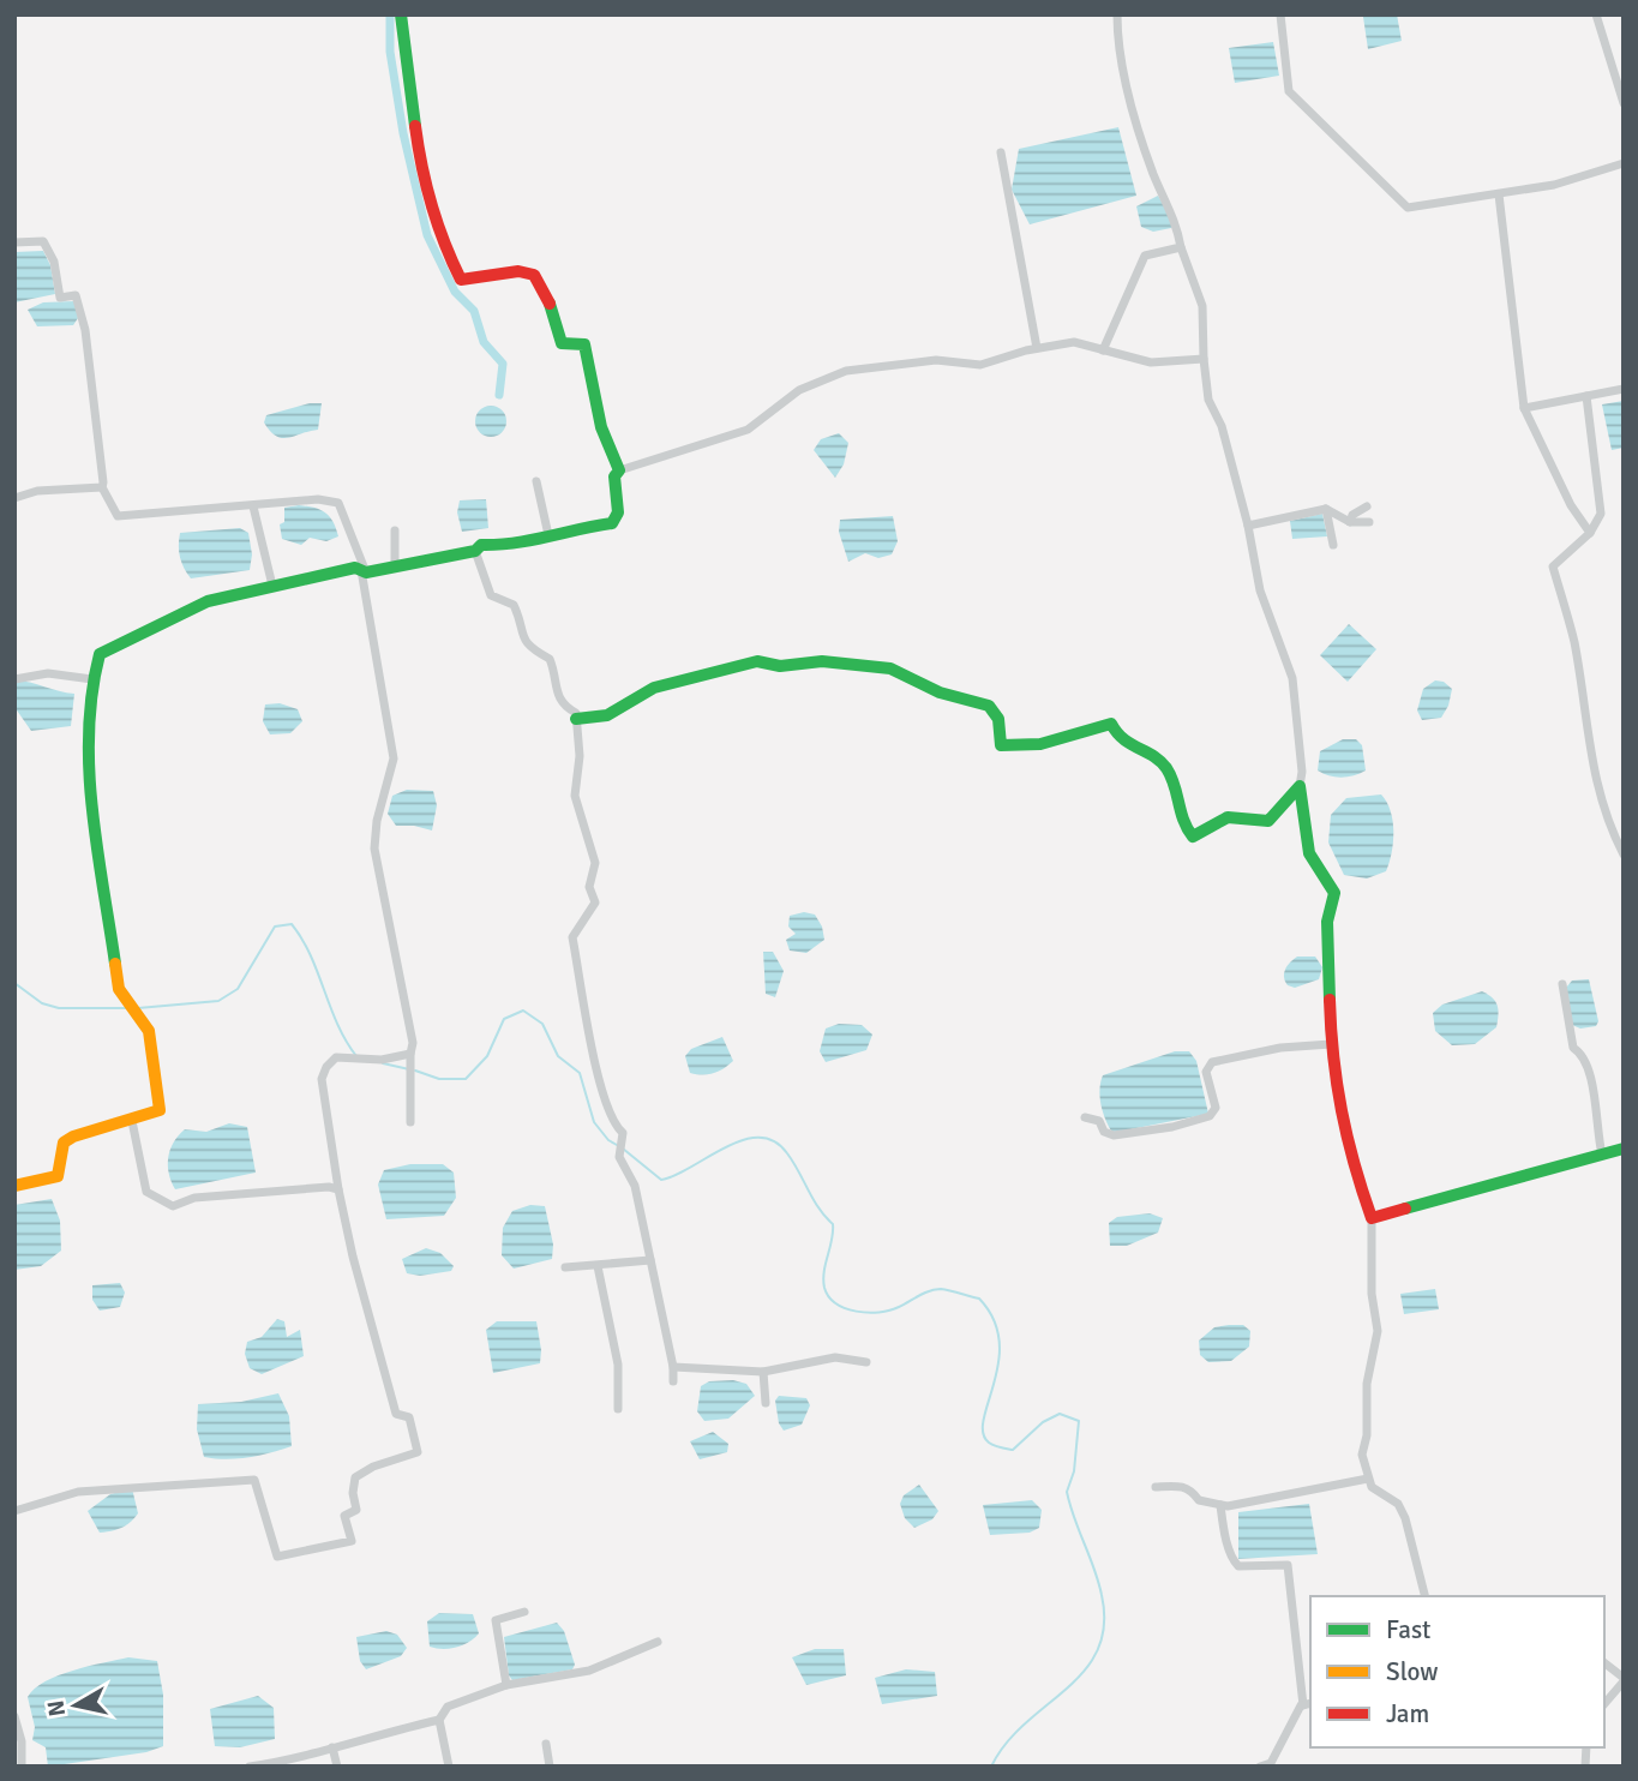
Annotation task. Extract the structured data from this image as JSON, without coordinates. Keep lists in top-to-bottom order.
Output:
{
  "legend": ["Fast", "Slow", "Jam"],
  "north": "left"
}
